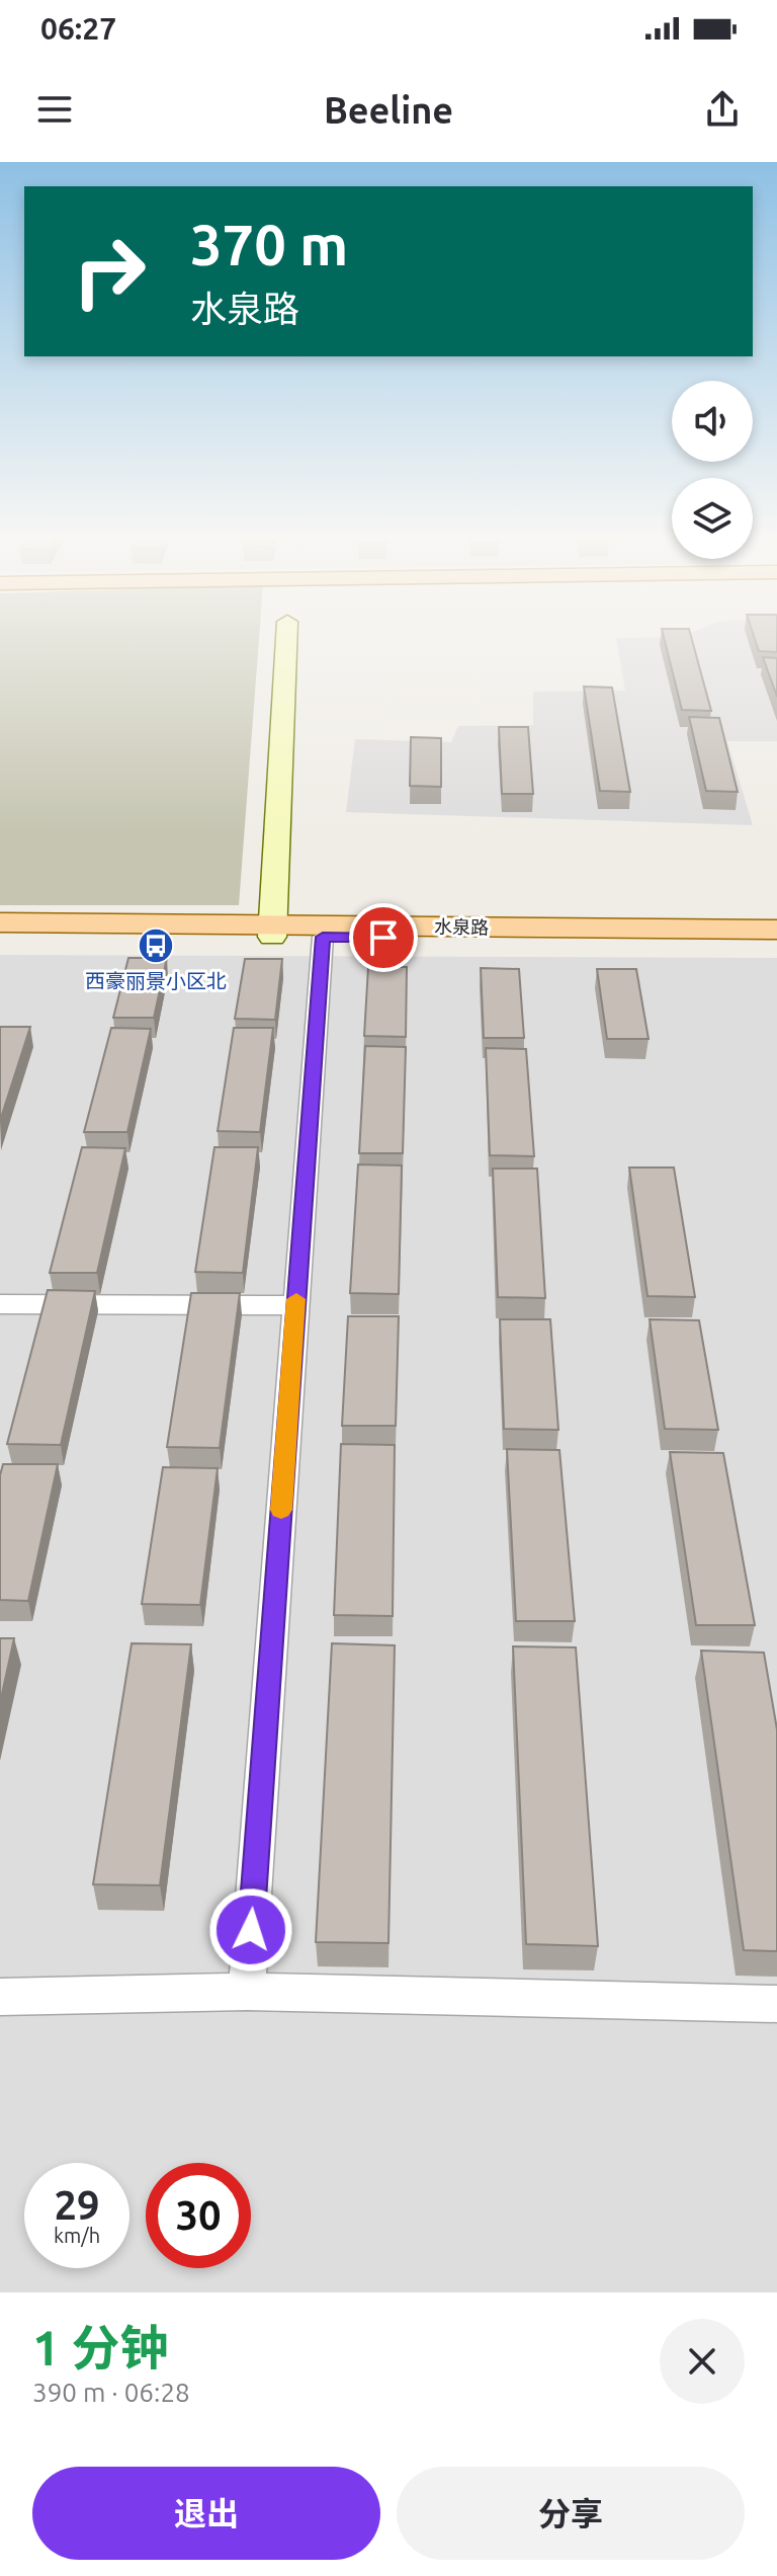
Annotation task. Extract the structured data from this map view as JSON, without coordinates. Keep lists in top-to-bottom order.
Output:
{
  "streets": {
    "main road": ["水泉路"]
  },
  "places": {
    "bus stop": ["西豪丽景小区北"]
  },
  "page": {
    "status": "06:27",
    "header": "Beeline",
    "turn": ["370 m", "水泉路"],
    "speed": "29 km/h",
    "limit": "30",
    "heading": ["1 分钟", "390 m · 06:28"],
    "buttons": ["退出", "分享"]
  }
}
